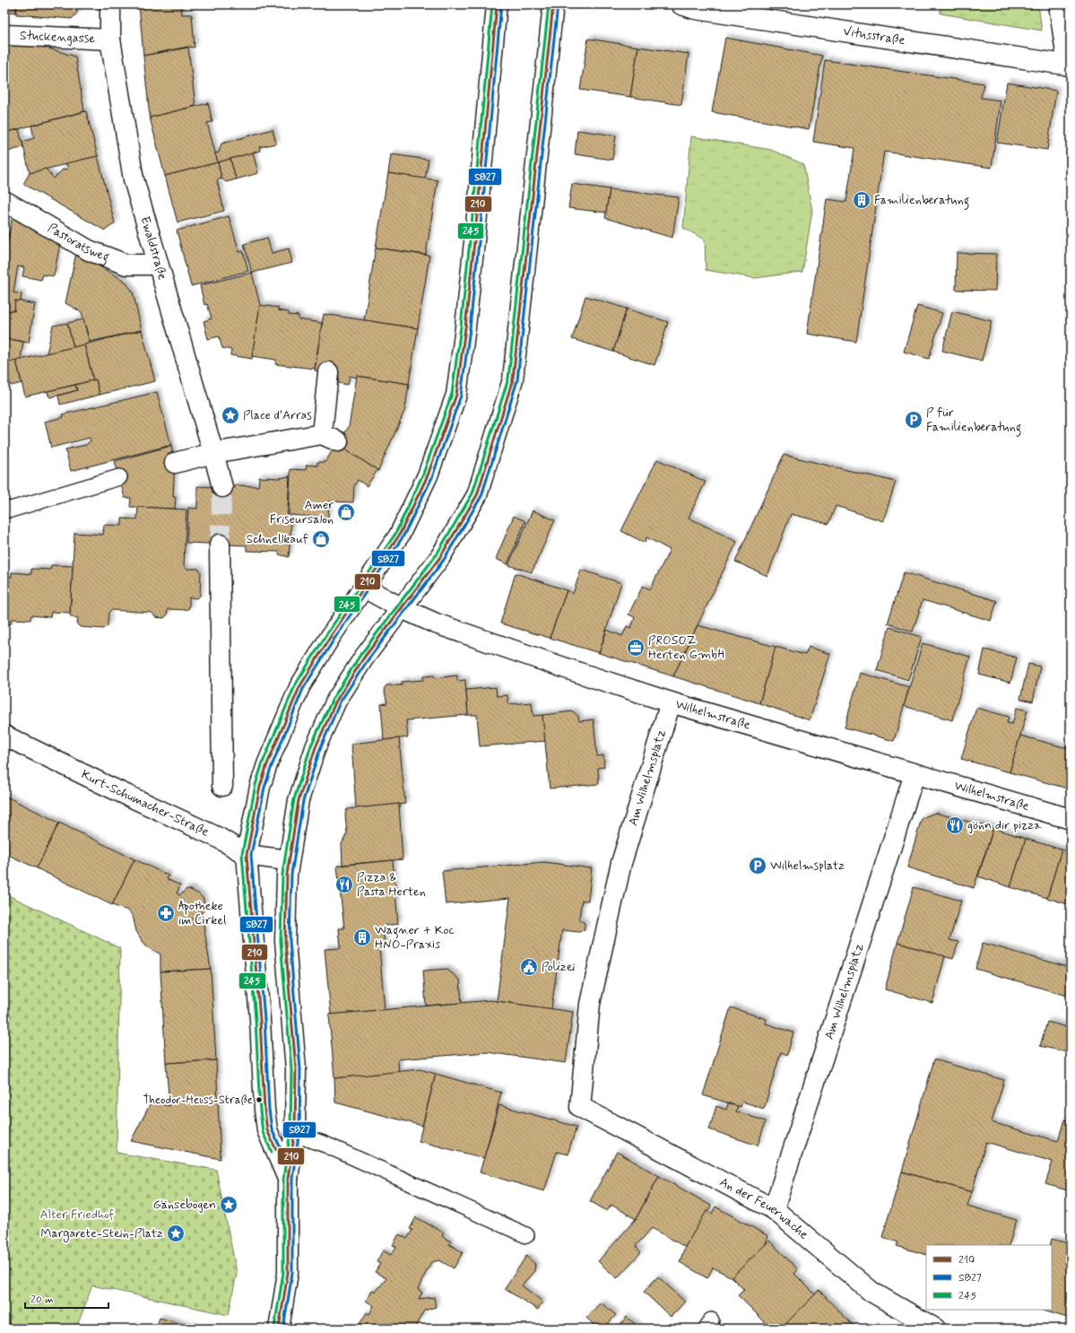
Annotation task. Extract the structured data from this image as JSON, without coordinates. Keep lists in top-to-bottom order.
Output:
{
  "streets": {
    "street": [
      "Stuckengasse",
      "Vitusstraße",
      "Pastoratsweg",
      "Ewaldstraße",
      "Wilhelmstraße",
      "Am Wilhelmsplatz",
      "Kurt-Schumacher-Straße",
      "An der Feuerwache"
    ]
  },
  "crossings": [
    ["Stuckengasse", "Ewaldstraße"],
    ["Pastoratsweg", "Ewaldstraße"],
    ["Wilhelmstraße", "Am Wilhelmsplatz"],
    ["Am Wilhelmsplatz", "An der Feuerwache"]
  ],
  "parks": ["Alter Friedhof"],
  "places": {
    "building": ["Familienberatung", "Wagner + Koc HNO-Praxis"],
    "place": ["Place d'Arras", "Gänsebogen", "Margarete-Stein-Platz"],
    "parking": ["P für Familienberatung", "Wilhelmsplatz"],
    "shop": ["Amer Friseursalon", "Schnellkauf"],
    "office": ["PROSOZ Herten GmbH"],
    "restaurant": ["gönn dir pizza", "Pizza & Pasta Herten"],
    "pharmacy": ["Apotheke im Cirkel"],
    "public building": ["Polizei"],
    "other": ["Theodor-Heuss-Straße"]
  },
  "lines": ["transit line 210", "transit line SB27", "transit line 245"],
  "legend": ["210", "SB27", "245"],
  "scale_bar": "20 m"
}
